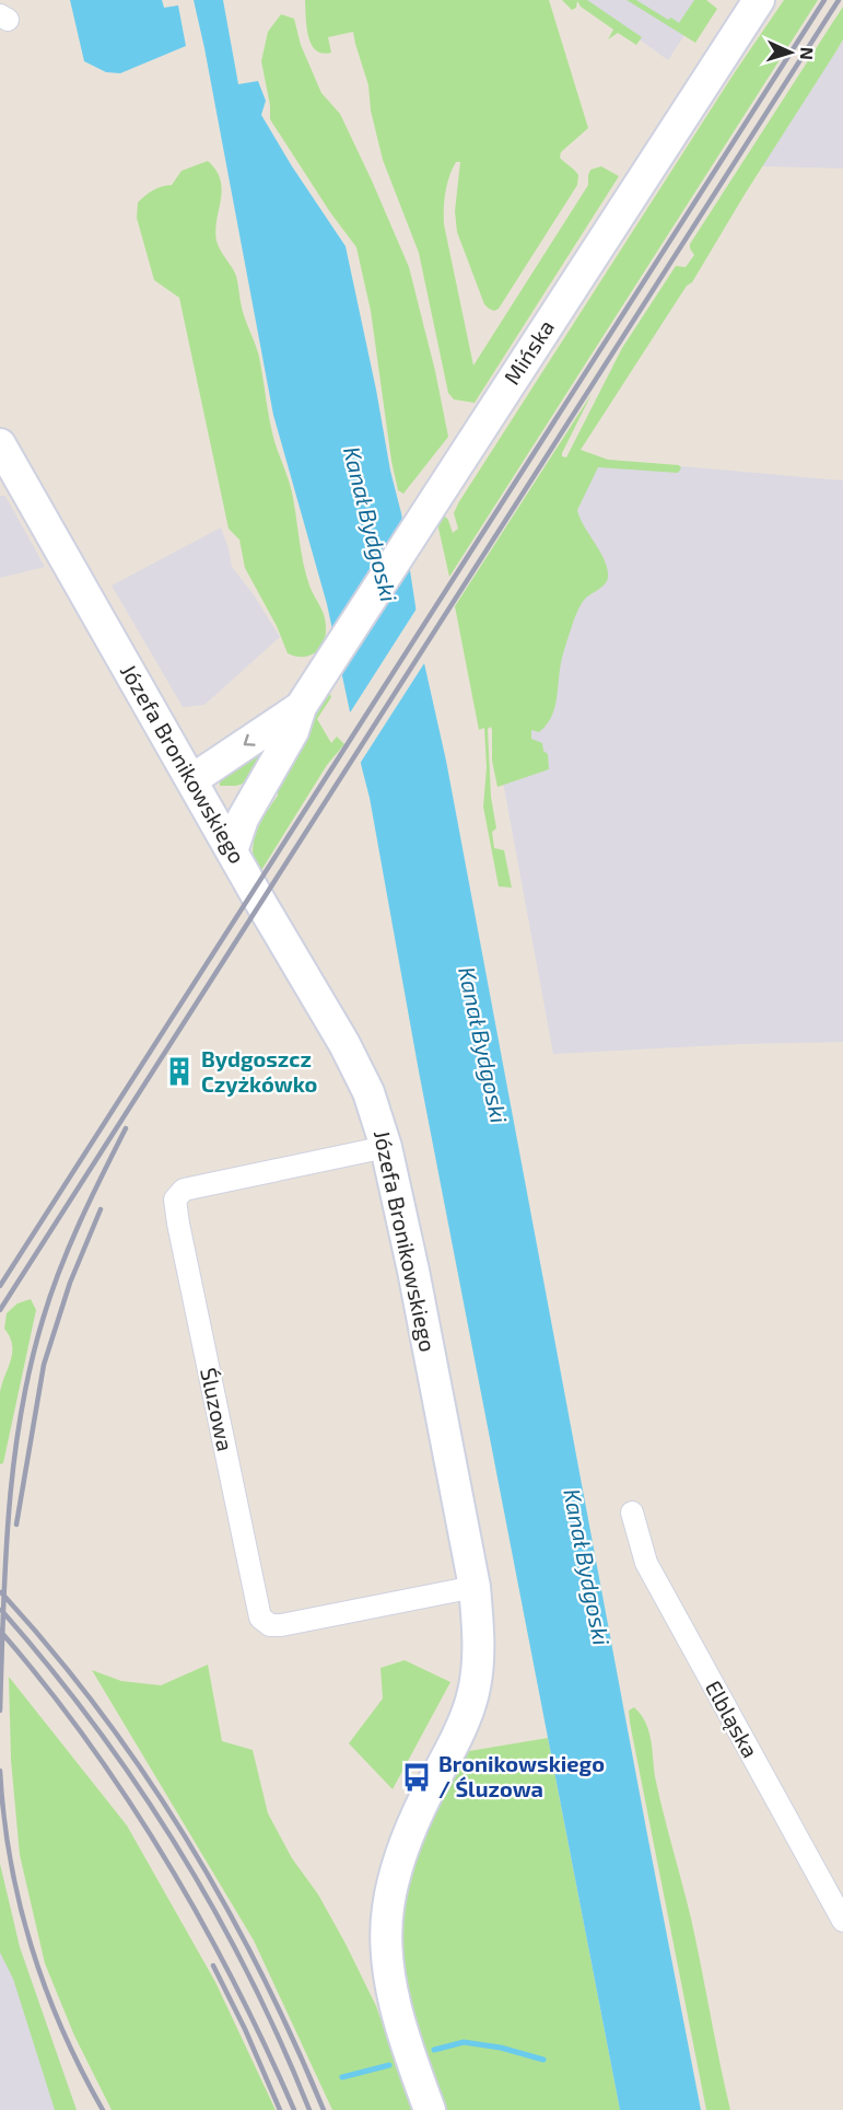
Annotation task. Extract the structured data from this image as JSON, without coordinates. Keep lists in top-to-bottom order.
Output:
{
  "streets": {
    "street": [
      "Mińska",
      "Józefa Bronikowskiego",
      "Śluzowa",
      "Elbląska"
    ]
  },
  "crossings": [
    ["Mińska", "Józefa Bronikowskiego"],
    ["Józefa Bronikowskiego", "Śluzowa"]
  ],
  "water": ["Kanał Bydgoski"],
  "places": {
    "building": ["Bydgoszcz Czyżkówko"],
    "bus stop": ["Bronikowskiego / Śluzowa"]
  },
  "north": "right"
}
